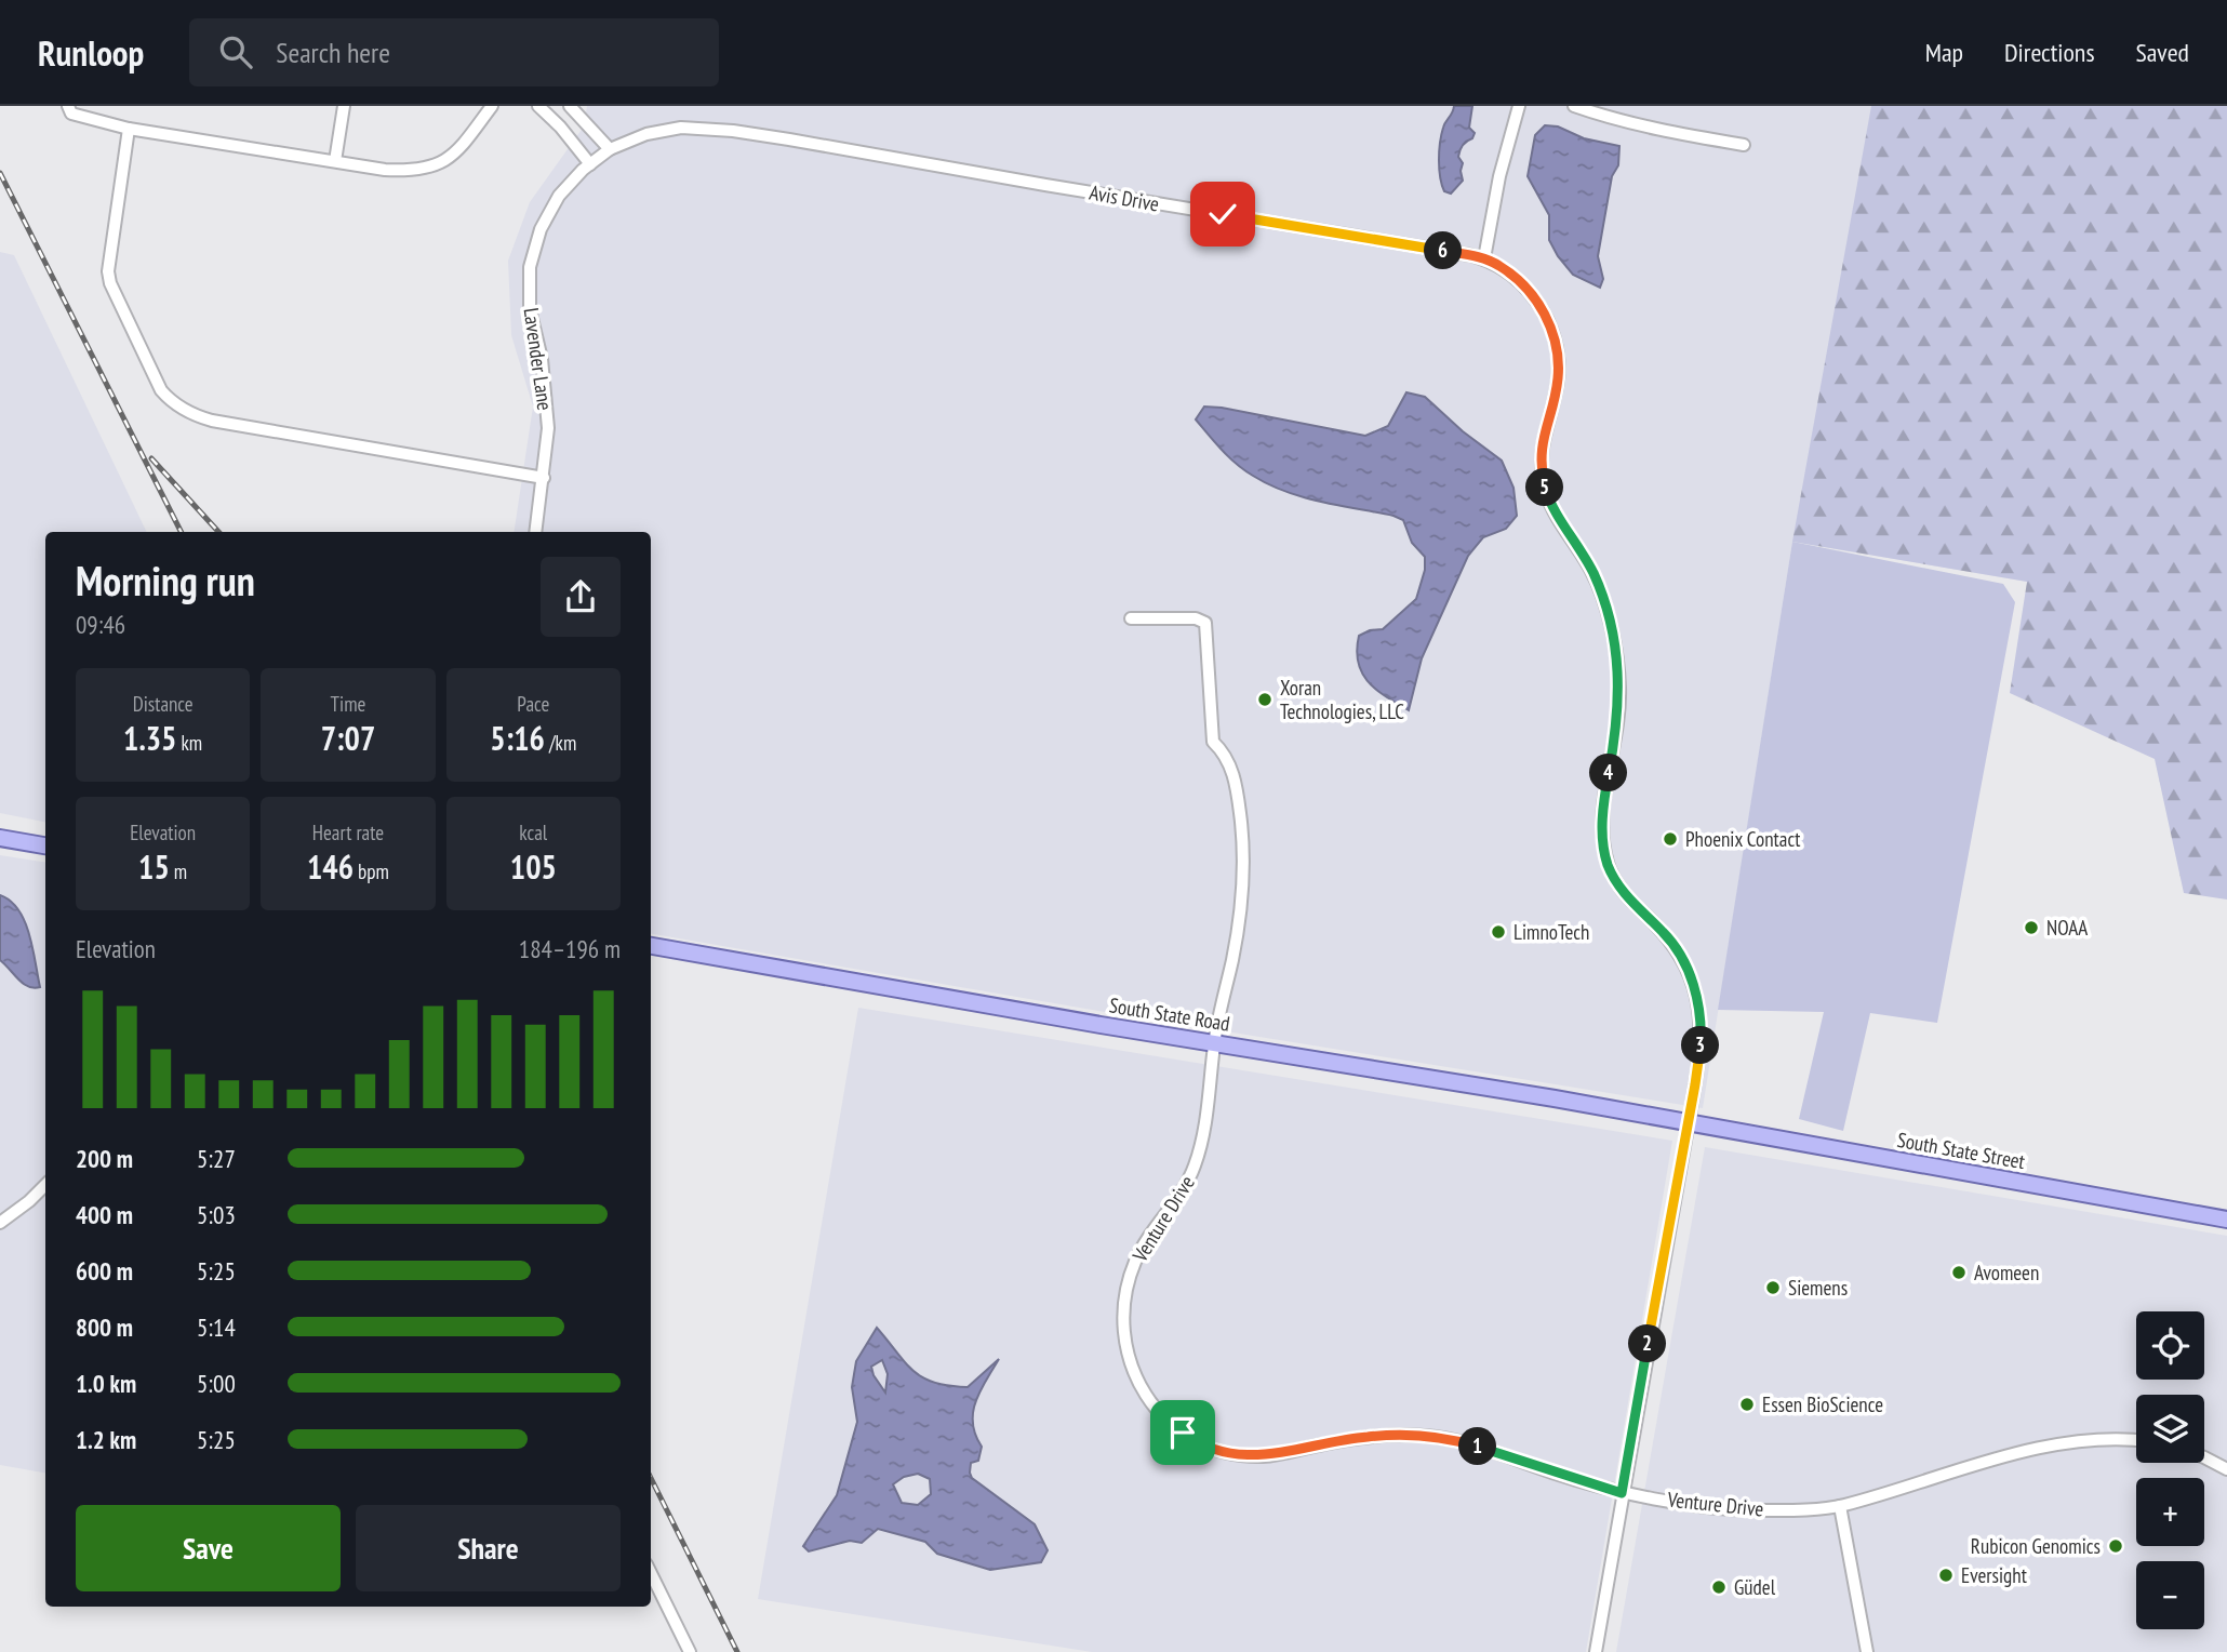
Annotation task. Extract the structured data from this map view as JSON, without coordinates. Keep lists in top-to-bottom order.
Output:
{
  "streets": {
    "main road": ["South State Road", "South State Street"],
    "street": ["Avis Drive", "Lavender Lane", "Venture Drive"]
  },
  "crossings": [
    ["Avis Drive", "Lavender Lane"],
    ["Avis Drive", "South State Road"],
    ["Avis Drive", "South State Street"],
    ["Avis Drive", "Venture Drive"],
    ["South State Road", "South State Street"],
    ["South State Road", "Venture Drive"]
  ],
  "places": [
    "Xoran Technologies, LLC",
    "Phoenix Contact",
    "NOAA",
    "LimnoTech",
    "Avomeen",
    "Siemens",
    "Essen BioScience",
    "Rubicon Genomics",
    "Eversight",
    "Güdel"
  ],
  "page": {
    "header": "Runloop",
    "search": "Search here",
    "nav": ["Map", "Directions", "Saved"],
    "pins": [
      "6",
      "5",
      "4",
      "3",
      "2",
      "1"
    ],
    "heading": ["Morning run", "09:46"],
    "stats": [
      ["Distance", "1.35 km"],
      ["Time", "7:07"],
      ["Pace", "5:16 /km"],
      ["Elevation", "15 m"],
      ["Heart rate", "146 bpm"],
      ["kcal", "105"]
    ],
    "chart": ["Elevation", "184–196 m"],
    "list": [
      {
        "name": "200 m",
        "note": "5:27"
      },
      {
        "name": "400 m",
        "note": "5:03"
      },
      {
        "name": "600 m",
        "note": "5:25"
      },
      {
        "name": "800 m",
        "note": "5:14"
      },
      {
        "name": "1.0 km",
        "note": "5:00"
      },
      {
        "name": "1.2 km",
        "note": "5:25"
      }
    ],
    "map_buttons": ["+", "−"],
    "buttons": ["Save", "Share"]
  }
}
